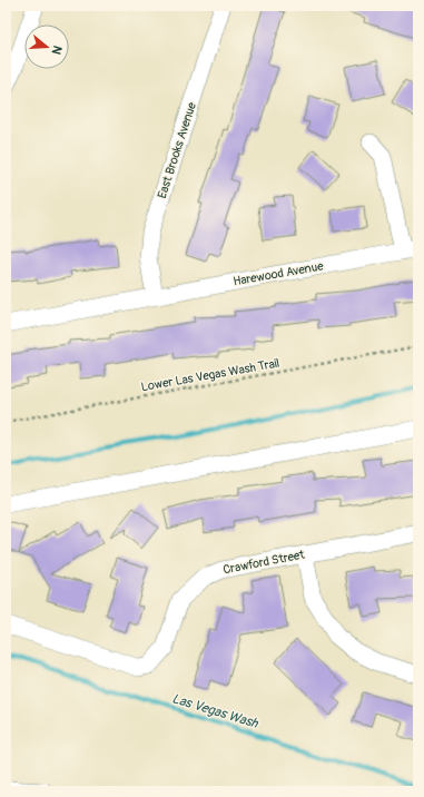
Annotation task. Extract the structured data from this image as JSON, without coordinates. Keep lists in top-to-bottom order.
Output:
{
  "streets": {
    "street": ["East Brooks Avenue", "Harewood Avenue", "Crawford Street"],
    "path": ["Lower Las Vegas Wash Trail"]
  },
  "crossings": [
    ["East Brooks Avenue", "Harewood Avenue"]
  ],
  "water": ["Las Vegas Wash"],
  "north": "right"
}
